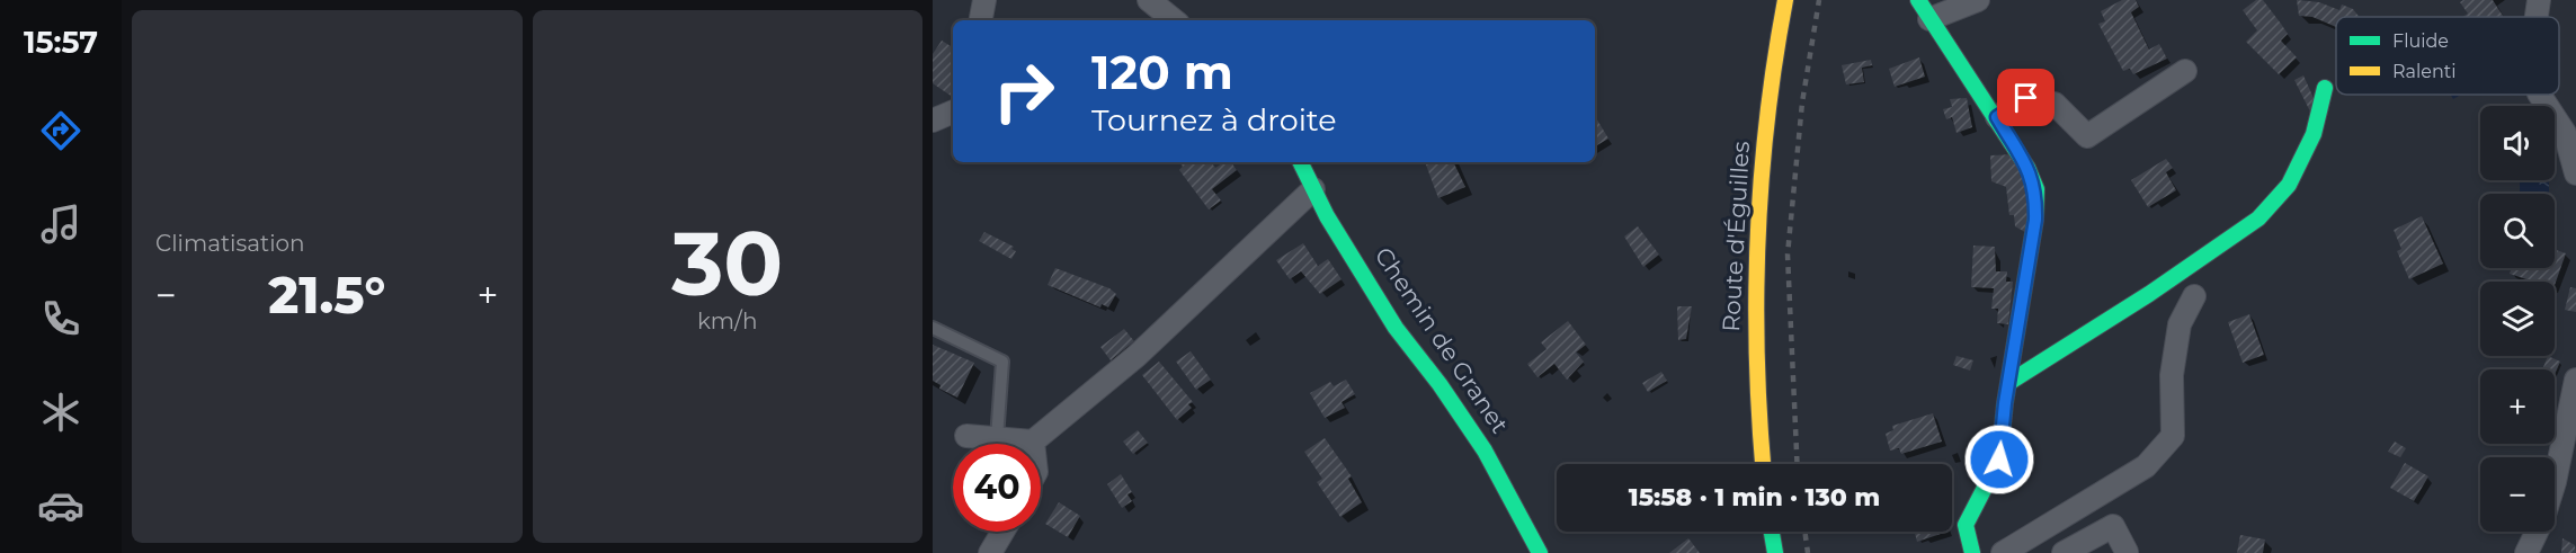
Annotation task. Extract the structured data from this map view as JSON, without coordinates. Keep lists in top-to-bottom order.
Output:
{
  "streets": {
    "street": ["Route d'Éguilles", "Chemin de Granet"]
  },
  "legend": ["Fluide", "Ralenti"],
  "page": {
    "tabs": "15:57",
    "tile": [
      "Climatisation",
      ["30", "km/h"]
    ],
    "turn": ["120 m", "Tournez à droite"],
    "map_buttons": ["+", "−"],
    "heat": ["−", "21.5°", "+"],
    "limit": "40",
    "trip": "15:58 · 1 min · 130 m"
  }
}
